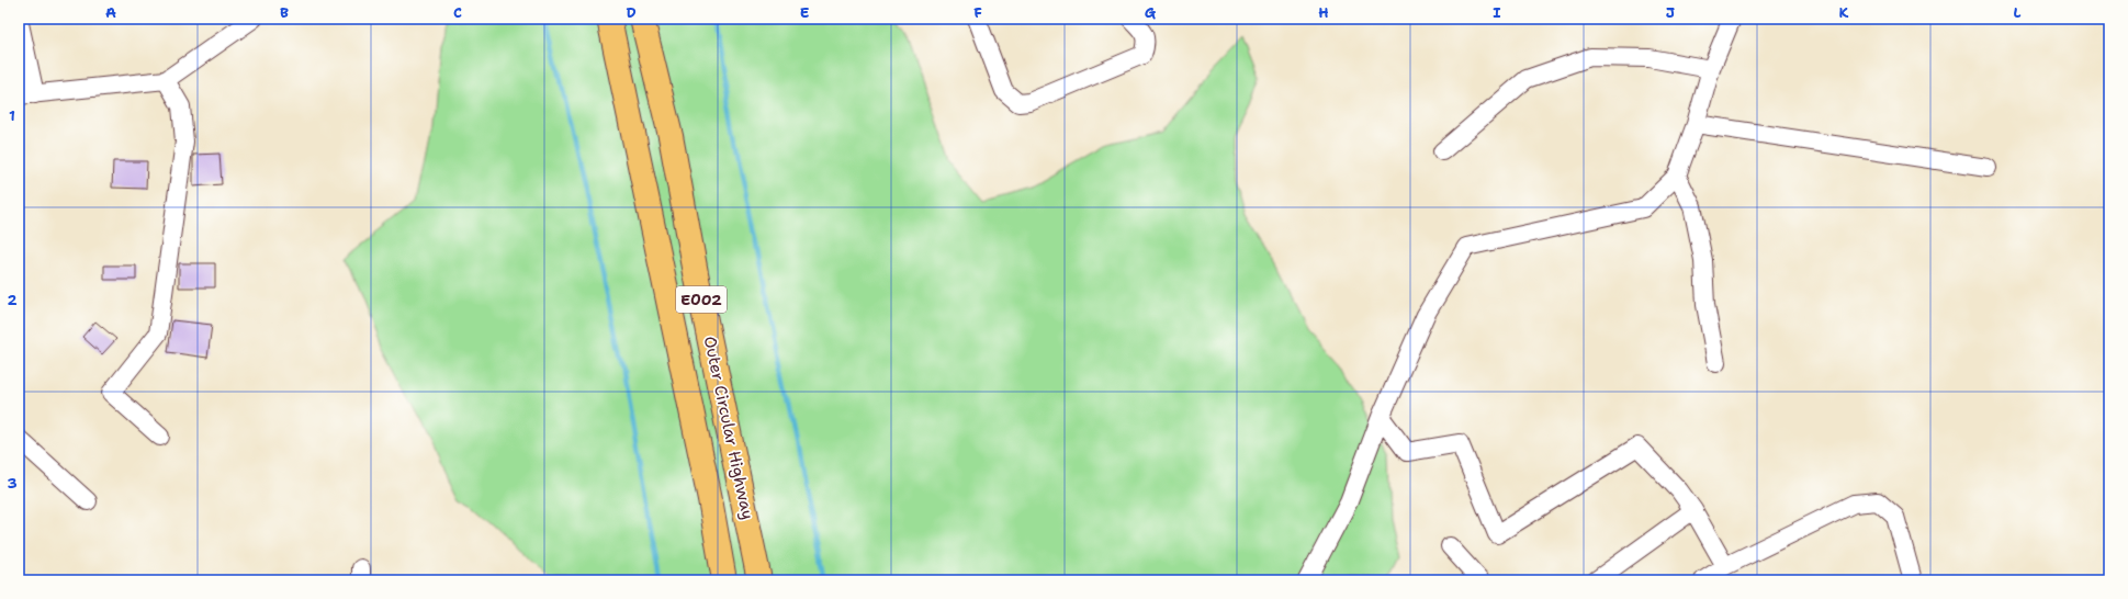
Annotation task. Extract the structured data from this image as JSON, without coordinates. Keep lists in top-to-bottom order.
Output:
{
  "streets": {
    "highway": ["E002", "Outer Circular Highway"]
  },
  "grid": {
    "columns": [
      "A",
      "B",
      "C",
      "D",
      "E",
      "F",
      "G",
      "H",
      "I",
      "J",
      "K",
      "L"
    ],
    "rows": ["1", "2", "3"]
  }
}
